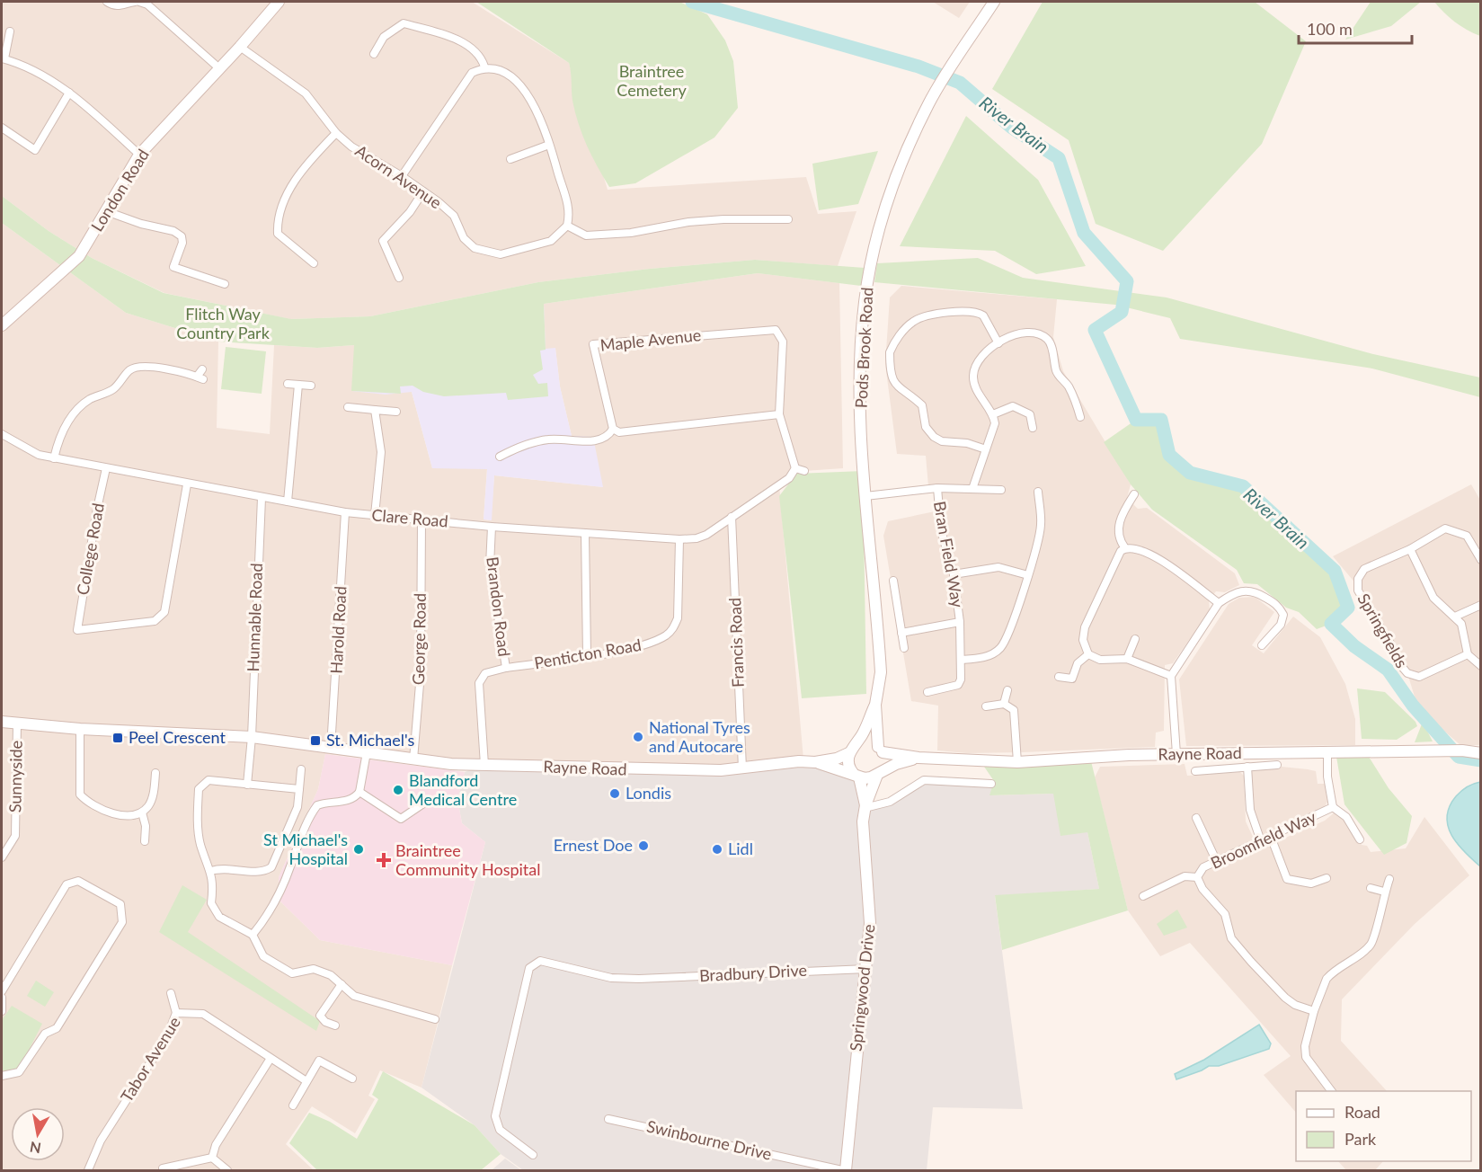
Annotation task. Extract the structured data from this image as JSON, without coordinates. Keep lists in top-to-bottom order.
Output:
{
  "streets": {
    "main road": [
      "London Road",
      "Pods Brook Road",
      "Rayne Road",
      "Springwood Drive"
    ],
    "street": [
      "Acorn Avenue",
      "Maple Avenue",
      "Clare Road",
      "College Road",
      "Bran Field Way",
      "Brandon Road",
      "Hunnable Road",
      "Harold Road",
      "Springfields",
      "George Road",
      "Francis Road",
      "Penticton Road",
      "Sunnyside",
      "Broomfield Way",
      "Bradbury Drive",
      "Tabor Avenue",
      "Swinbourne Drive"
    ]
  },
  "crossings": [
    ["Acorn Avenue", "London Road"],
    ["Clare Road", "College Road"],
    ["Clare Road", "Brandon Road"],
    ["Clare Road", "Hunnable Road"],
    ["Clare Road", "Harold Road"],
    ["Clare Road", "George Road"],
    ["Clare Road", "Francis Road"],
    ["Clare Road", "Penticton Road"],
    ["Brandon Road", "Penticton Road"],
    ["Brandon Road", "Rayne Road"],
    ["Hunnable Road", "Rayne Road"],
    ["Harold Road", "Rayne Road"],
    ["George Road", "Rayne Road"],
    ["Francis Road", "Rayne Road"],
    ["Rayne Road", "Sunnyside"],
    ["Rayne Road", "Broomfield Way"],
    ["Rayne Road", "Springwood Drive"],
    ["Bradbury Drive", "Springwood Drive"],
    ["Springwood Drive", "Swinbourne Drive"]
  ],
  "water": ["River Brain"],
  "parks": ["Braintree Cemetery", "Flitch Way Country Park"],
  "places": {
    "other": [
      "National Tyres and Autocare",
      "Blandford Medical Centre",
      "Londis",
      "Ernest Doe",
      "St Michael's Hospital",
      "Lidl"
    ],
    "transit": ["Peel Crescent", "St. Michael's"],
    "health": ["Braintree Community Hospital"]
  },
  "legend": ["Road", "Park"],
  "scale_bar": "100 m",
  "north": "bottom"
}
